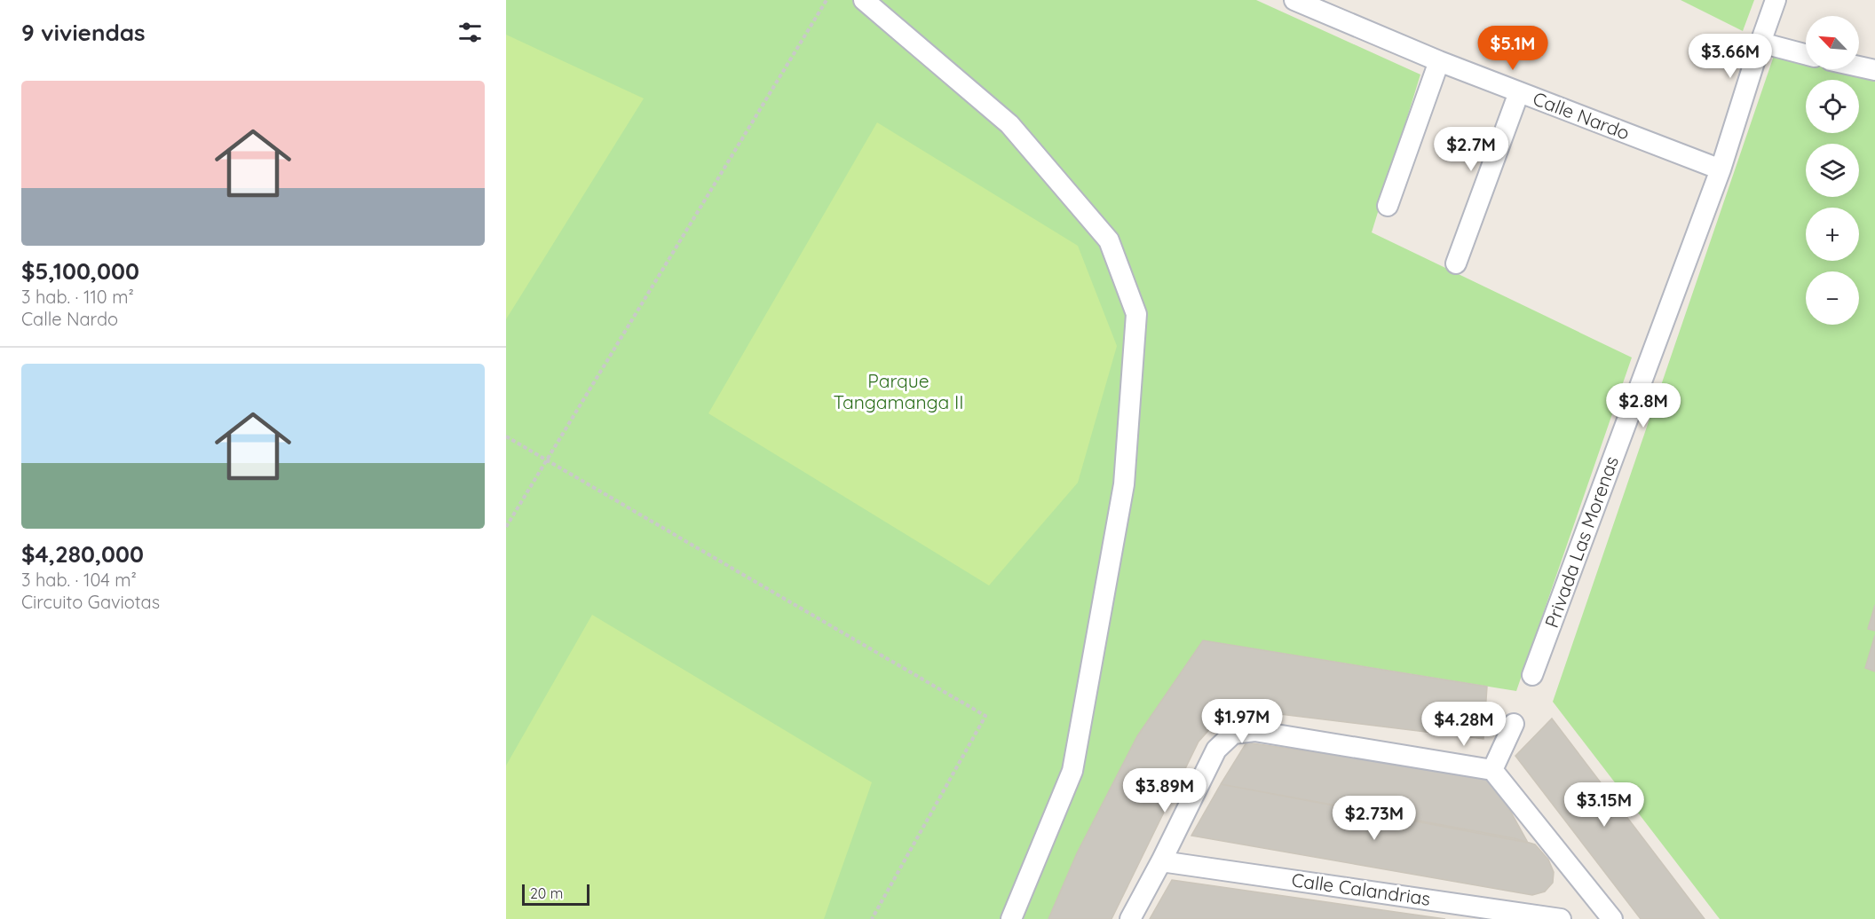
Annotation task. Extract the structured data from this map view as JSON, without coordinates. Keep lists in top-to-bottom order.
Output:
{
  "streets": {
    "street": ["Calle Nardo", "Privada Las Morenas", "Calle Calandrias"]
  },
  "crossings": [
    ["Calle Nardo", "Privada Las Morenas"]
  ],
  "parks": ["Parque Tangamanga II"],
  "scale_bar": "20 m",
  "north": "top left",
  "page": {
    "heading": "9 viviendas",
    "map_buttons": ["+", "−"],
    "price": [
      "$5.1M",
      "$3.66M",
      "$2.7M",
      "$2.8M",
      "$1.97M",
      "$4.28M",
      "$3.89M",
      "$3.15M",
      "$2.73M"
    ],
    "list": [
      {
        "name": "$5,100,000",
        "note": "3 hab. · 110 m² · Calle Nardo"
      },
      {
        "name": "$4,280,000",
        "note": "3 hab. · 104 m² · Circuito Gaviotas"
      }
    ],
    "scale": "20 m"
  }
}
